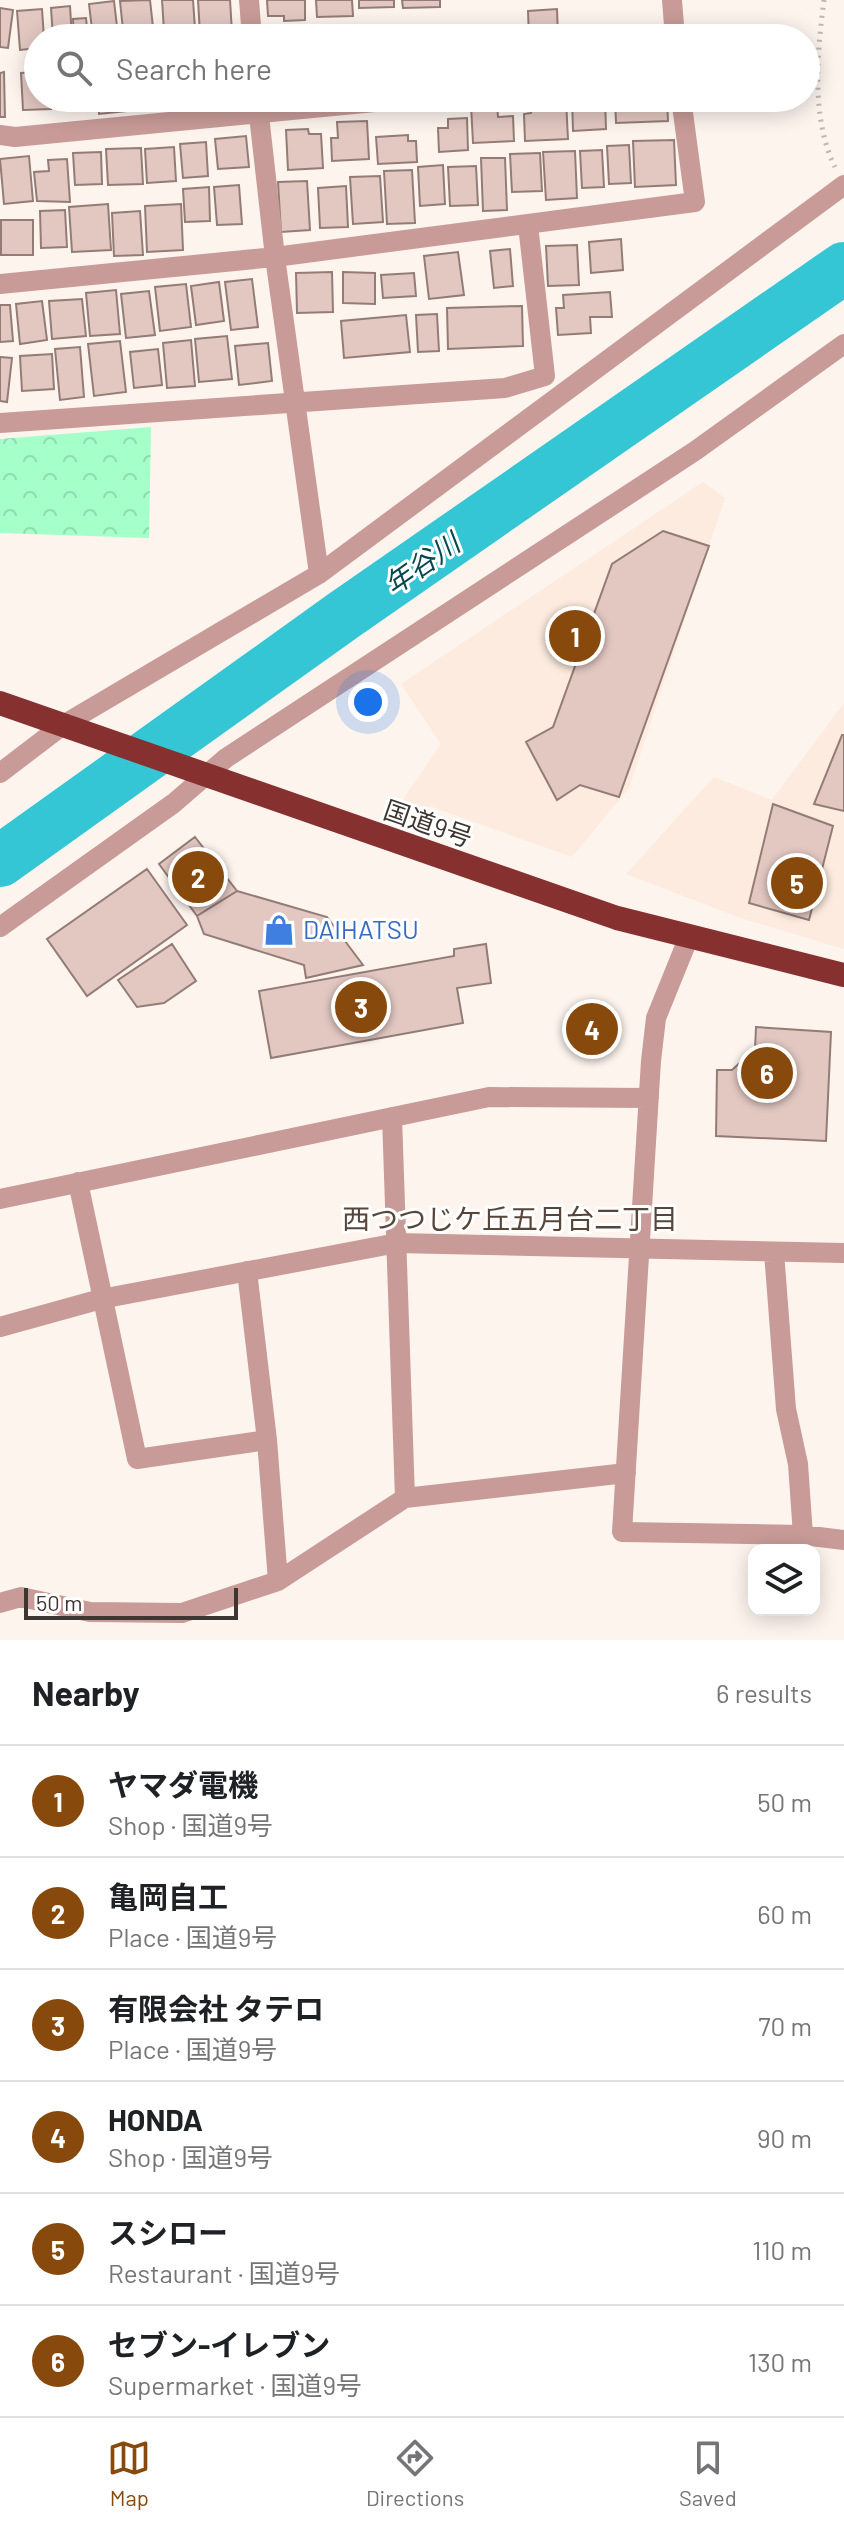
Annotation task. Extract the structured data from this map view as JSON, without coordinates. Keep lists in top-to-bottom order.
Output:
{
  "streets": {
    "highway": ["国道9号"]
  },
  "districts": ["西つつじケ丘五月台二丁目"],
  "water": ["年谷川"],
  "places": {
    "shop": ["DAIHATSU"]
  },
  "scale_bar": "50 m",
  "page": {
    "search": "Search here",
    "pins": [
      "1",
      "2",
      "5",
      "3",
      "4",
      "6"
    ],
    "scale": "50 m",
    "heading": ["Nearby", "6 results"],
    "list": [
      {
        "mark": "1",
        "name": "ヤマダ電機",
        "note": "Shop · 国道9号",
        "value": "50 m"
      },
      {
        "mark": "2",
        "name": "亀岡自工",
        "note": "Place · 国道9号",
        "value": "60 m"
      },
      {
        "mark": "3",
        "name": "有限会社 タテロ",
        "note": "Place · 国道9号",
        "value": "70 m"
      },
      {
        "mark": "4",
        "name": "HONDA",
        "note": "Shop · 国道9号",
        "value": "90 m"
      },
      {
        "mark": "5",
        "name": "スシロー",
        "note": "Restaurant · 国道9号",
        "value": "110 m"
      },
      {
        "mark": "6",
        "name": "セブン-イレブン",
        "note": "Supermarket · 国道9号",
        "value": "130 m"
      }
    ],
    "nav": ["Map", "Directions", "Saved"]
  }
}
